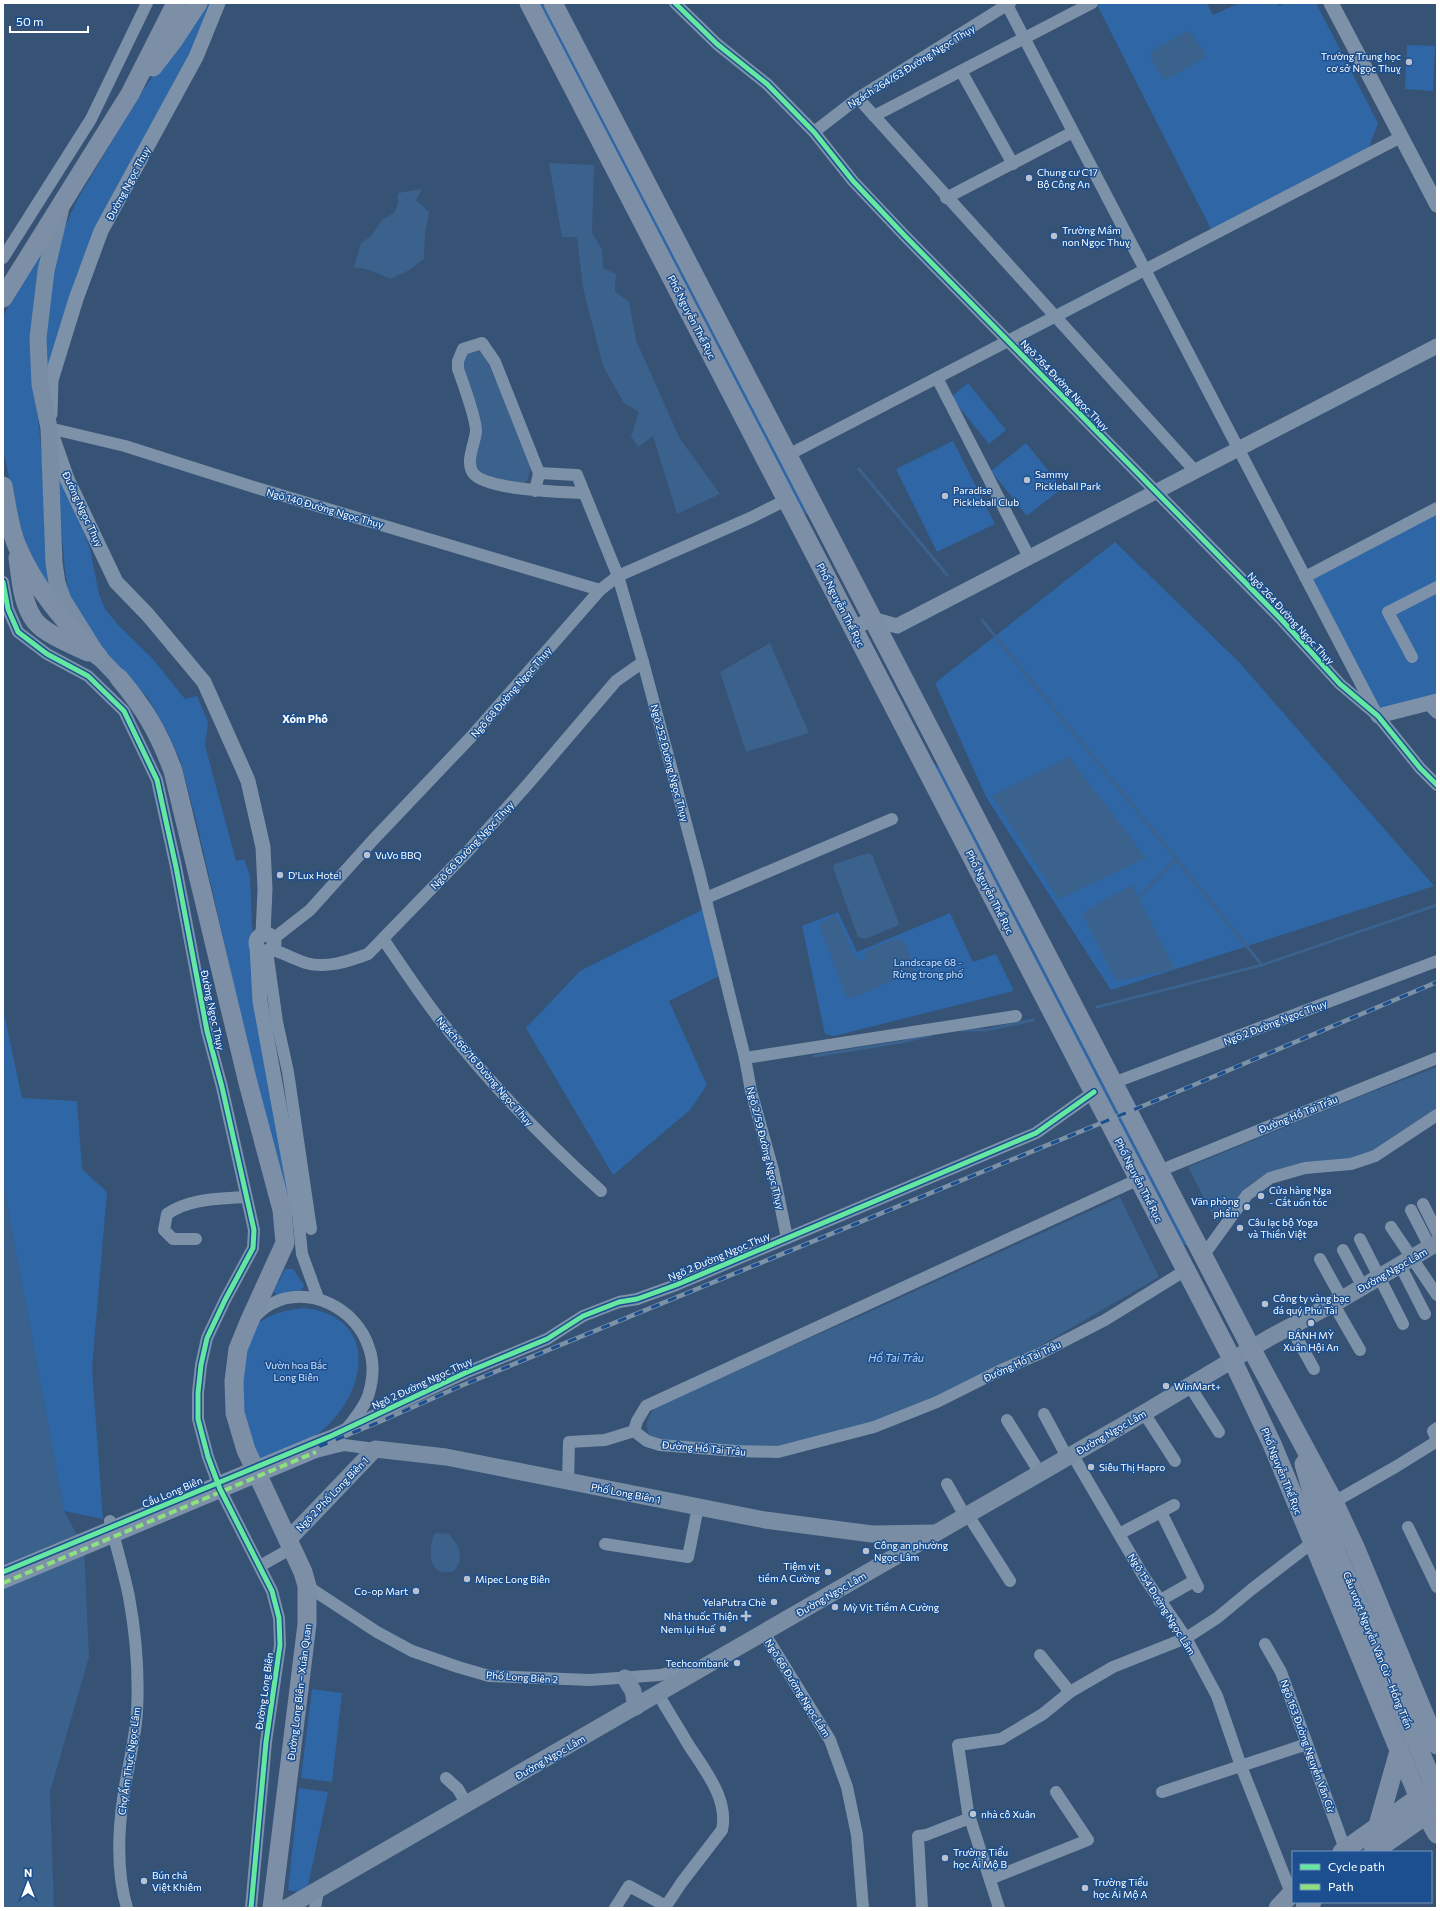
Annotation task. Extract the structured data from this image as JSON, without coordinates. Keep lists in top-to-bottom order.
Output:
{
  "streets": {
    "main road": [
      "Đường Ngọc Thụy",
      "Phố Nguyễn Thế Rục",
      "Đường Ngọc Lâm",
      "Phố Long Biên 1",
      "Ngõ 2 Phố Long Biên 1",
      "Cầu vượt Nguyễn Văn Cừ – Hồng Tiến",
      "Đường Long Biên – Xuân Quan"
    ],
    "street": [
      "Ngách 264/63 Đường Ngọc Thụy",
      "Ngõ 264 Đường Ngọc Thụy",
      "Ngõ 140 Đường Ngọc Thụy",
      "Ngõ 68 Đường Ngọc Thụy",
      "Ngõ 252 Đường Ngọc Thụy",
      "Ngõ 66 Đường Ngọc Thụy",
      "Ngõ 2 Đường Ngọc Thụy",
      "Ngách 66/16 Đường Ngọc Thụy",
      "Đường Hồ Tai Trâu",
      "Ngõ 2/59 Đường Ngọc Thụy",
      "Cầu Long Biên",
      "Ngõ 154 Đường Ngọc Lâm",
      "Phố Long Biên 2",
      "Ngõ 66 Đường Ngọc Lâm",
      "Đường Long Biên",
      "Ngõ 163 Đường Nguyễn Văn Cừ",
      "Chợ Ẩm Thực Ngọc Lâm"
    ]
  },
  "crossings": [
    ["Ngách 264/63 Đường Ngọc Thụy", "Ngõ 264 Đường Ngọc Thụy"],
    ["Đường Ngọc Thụy", "Ngõ 140 Đường Ngọc Thụy"],
    ["Đường Ngọc Thụy", "Ngõ 68 Đường Ngọc Thụy"],
    ["Đường Ngọc Thụy", "Ngõ 66 Đường Ngọc Thụy"],
    ["Đường Ngọc Thụy", "Ngõ 2 Đường Ngọc Thụy"],
    ["Đường Ngọc Thụy", "Cầu Long Biên"],
    ["Đường Ngọc Thụy", "Đường Long Biên"],
    ["Đường Ngọc Thụy", "Đường Long Biên – Xuân Quan"],
    ["Phố Nguyễn Thế Rục", "Ngõ 68 Đường Ngọc Thụy"],
    ["Phố Nguyễn Thế Rục", "Ngõ 2 Đường Ngọc Thụy"],
    ["Phố Nguyễn Thế Rục", "Đường Hồ Tai Trâu"],
    ["Phố Nguyễn Thế Rục", "Đường Ngọc Lâm"],
    ["Phố Nguyễn Thế Rục", "Cầu vượt Nguyễn Văn Cừ – Hồng Tiến"],
    ["Ngõ 140 Đường Ngọc Thụy", "Ngõ 68 Đường Ngọc Thụy"],
    ["Ngõ 68 Đường Ngọc Thụy", "Ngõ 252 Đường Ngọc Thụy"],
    ["Ngõ 68 Đường Ngọc Thụy", "Ngõ 66 Đường Ngọc Thụy"],
    ["Ngõ 252 Đường Ngọc Thụy", "Ngõ 66 Đường Ngọc Thụy"],
    ["Ngõ 252 Đường Ngọc Thụy", "Ngõ 2/59 Đường Ngọc Thụy"],
    ["Ngõ 66 Đường Ngọc Thụy", "Ngách 66/16 Đường Ngọc Thụy"],
    ["Ngõ 2 Đường Ngọc Thụy", "Ngõ 2/59 Đường Ngọc Thụy"],
    ["Ngõ 2 Đường Ngọc Thụy", "Cầu Long Biên"],
    ["Đường Ngọc Lâm", "Phố Long Biên 1"],
    ["Đường Ngọc Lâm", "Ngõ 154 Đường Ngọc Lâm"],
    ["Đường Ngọc Lâm", "Phố Long Biên 2"],
    ["Đường Ngọc Lâm", "Ngõ 66 Đường Ngọc Lâm"],
    ["Cầu Long Biên", "Phố Long Biên 1"],
    ["Phố Long Biên 1", "Ngõ 2 Phố Long Biên 1"],
    ["Ngõ 2 Phố Long Biên 1", "Đường Long Biên – Xuân Quan"],
    ["Phố Long Biên 2", "Đường Long Biên – Xuân Quan"]
  ],
  "districts": ["Xóm Phô"],
  "water": ["Hồ Tai Trâu"],
  "parks": ["Landscape 68 - Rừng trong phố", "Vườn hoa Bắc Long Biên"],
  "places": {
    "other": [
      "Trường Trung học cơ sở Ngọc Thuỵ",
      "Chung cư C17 Bộ Công An",
      "Trường Mầm non Ngọc Thuỵ",
      "Sammy Pickleball Park",
      "Paradise Pickleball Club",
      "VuVo BBQ",
      "D'Lux Hotel",
      "Cửa hàng Nga - Cắt uốn tóc",
      "Văn phòng phẩm",
      "Câu lạc bộ Yoga và Thiền Việt",
      "Công ty vàng bạc đá quý Phú Tài",
      "BÁNH MỲ Xuân Hội An",
      "WinMart+",
      "Siêu Thị Hapro",
      "Công an phường Ngọc Lâm",
      "Tiệm vịt tiềm A Cường",
      "Mipec Long Biên",
      "Co-op Mart",
      "YelaPutra Chè",
      "Mỳ Vịt Tiềm A Cường",
      "Nem lụi Huế",
      "Techcombank",
      "nhà cô Xuân",
      "Trường Tiểu học Ái Mộ B",
      "Bún chả Việt Khiêm",
      "Trường Tiểu học Ái Mộ A"
    ],
    "health": ["Nhà thuốc Thiện"]
  },
  "legend": ["Cycle path", "Path"],
  "scale_bar": "50 m",
  "north": "top"
}
